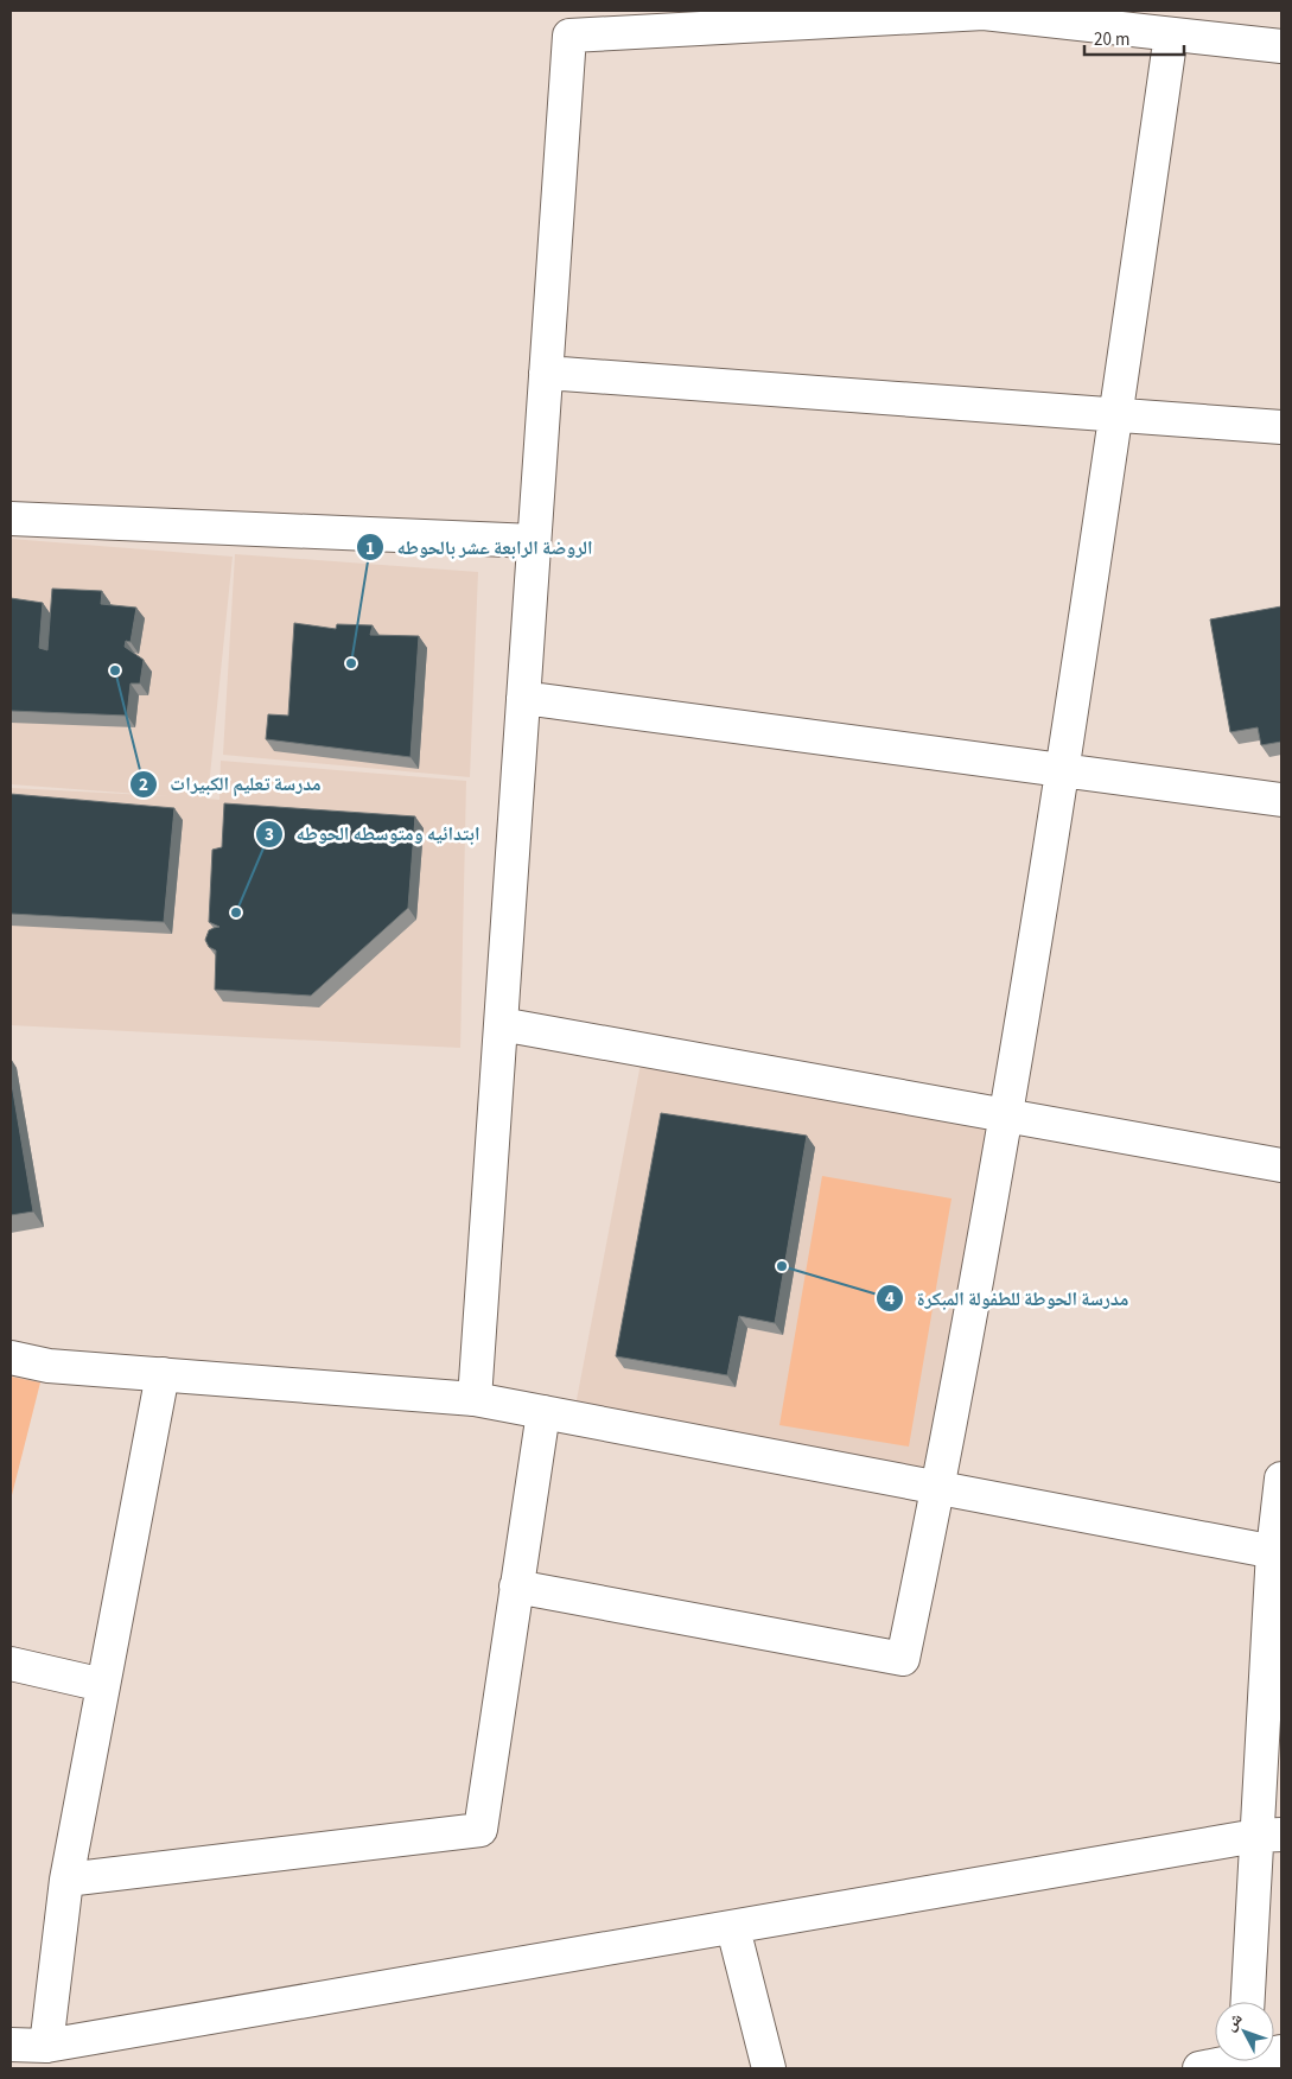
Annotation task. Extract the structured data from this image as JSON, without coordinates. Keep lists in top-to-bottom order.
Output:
{
  "places": [
    "الروضة الرابعة عشر بالحوطه",
    "مدرسة تعليم الكبيرات",
    "ابتدائيه ومتوسطه الحوطه",
    "مدرسة الحوطة للطفولة المبكرة"
  ],
  "scale_bar": "20 m",
  "north": "top left"
}
